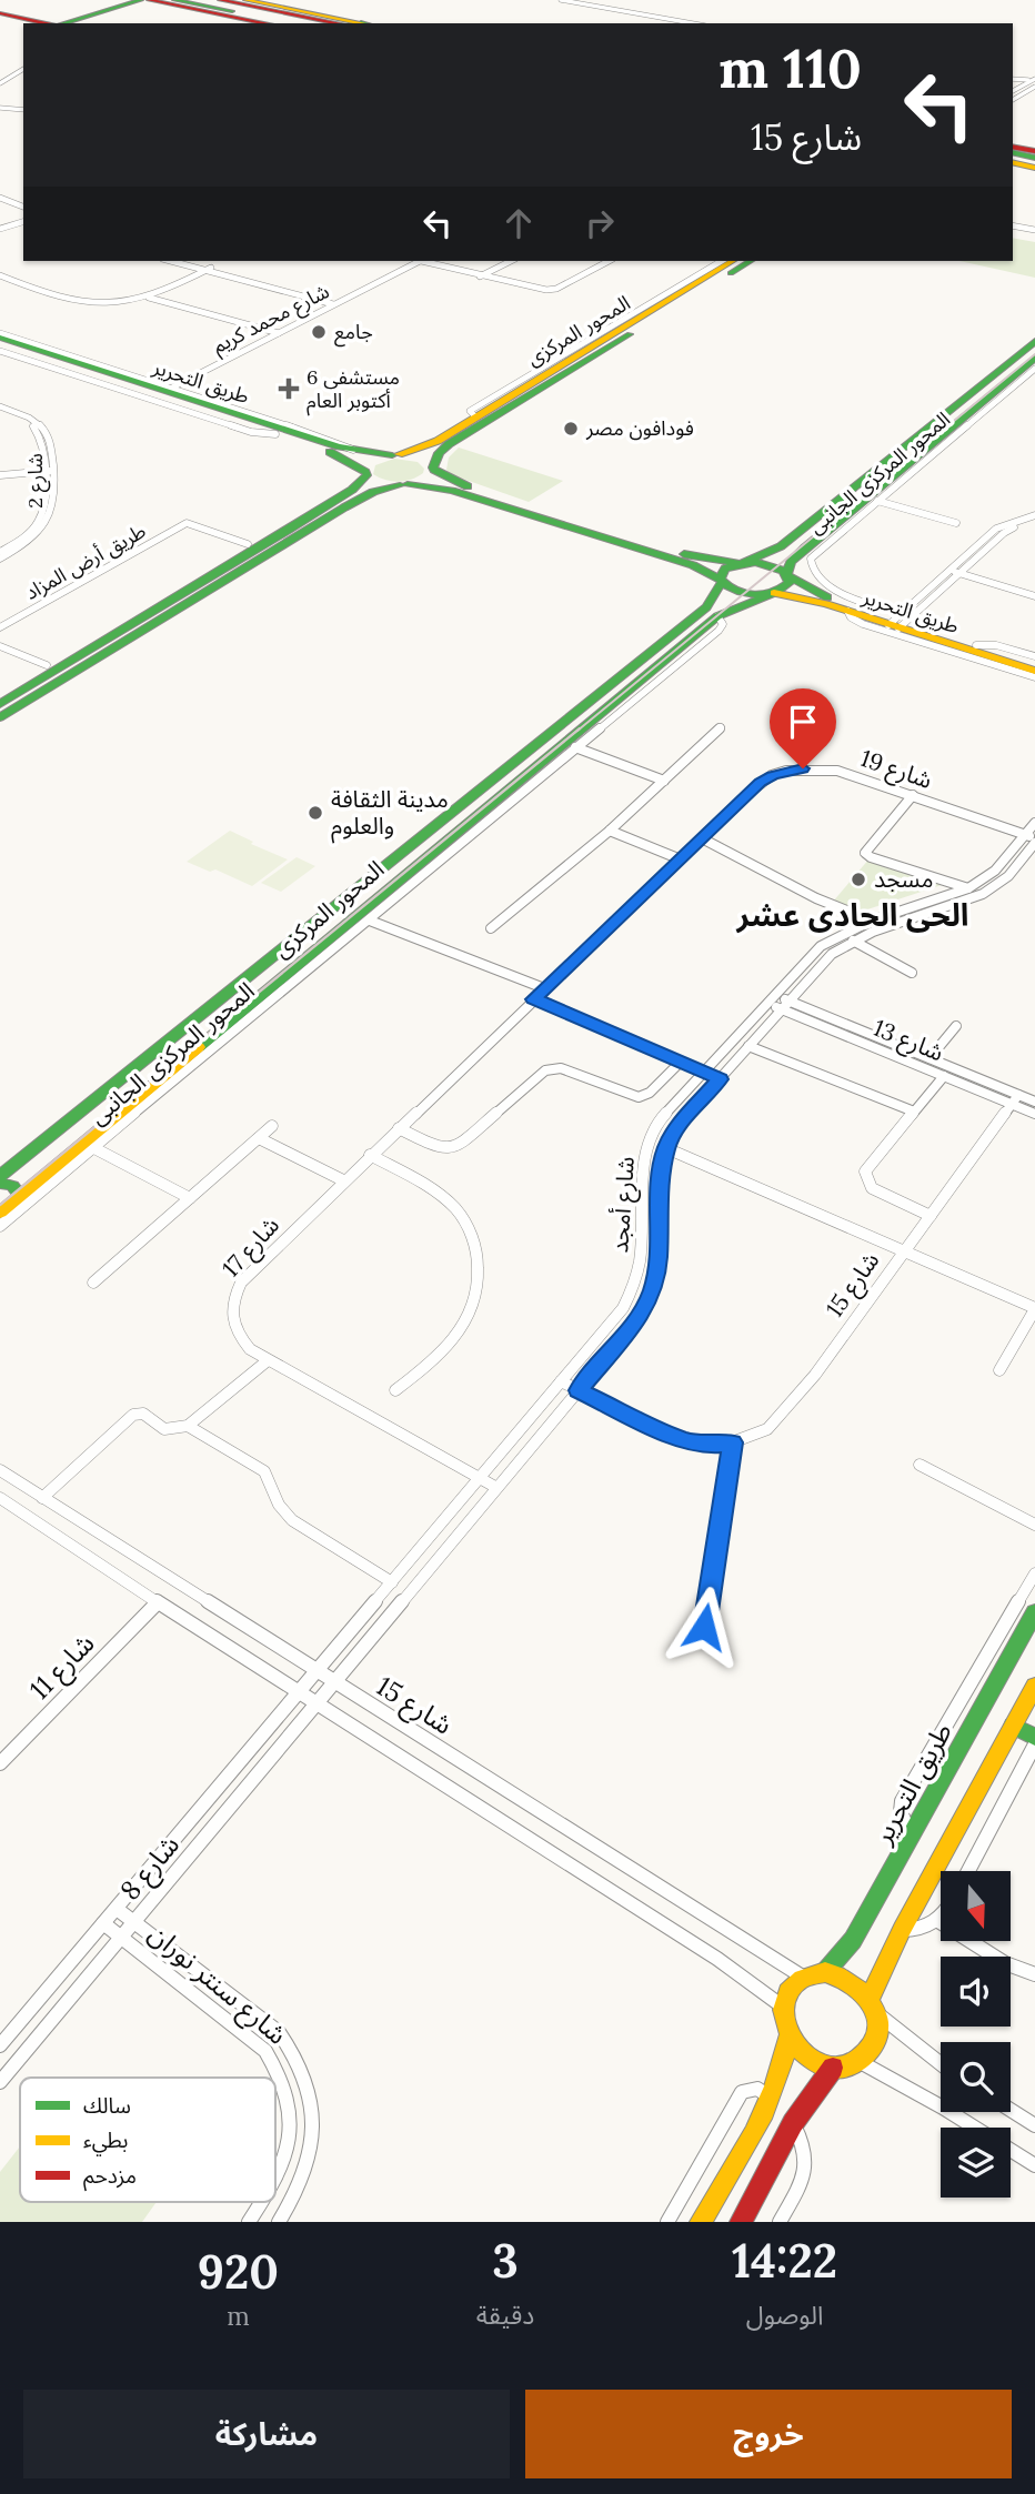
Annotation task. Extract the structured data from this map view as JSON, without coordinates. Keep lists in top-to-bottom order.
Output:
{
  "streets": {
    "main road": ["المحور المركزى", "طريق التحرير"],
    "street": [
      "شارع محمد كريم",
      "المحور المركزى الجانبى",
      "شارع 2",
      "طريق أرض المزاد",
      "شارع 19",
      "شارع 13",
      "شارع أمجد",
      "شارع 17",
      "شارع 15",
      "شارع 11",
      "شارع 8",
      "شارع سنتر نوران"
    ]
  },
  "crossings": [
    ["شارع محمد كريم", "طريق التحرير"],
    ["المحور المركزى", "طريق التحرير"],
    ["المحور المركزى", "المحور المركزى الجانبى"],
    ["طريق التحرير", "المحور المركزى الجانبى"],
    ["طريق التحرير", "شارع 15"],
    ["شارع 19", "شارع أمجد"],
    ["شارع 19", "شارع 17"],
    ["شارع 13", "شارع أمجد"],
    ["شارع 13", "شارع 15"],
    ["شارع أمجد", "شارع 17"],
    ["شارع أمجد", "شارع 15"],
    ["شارع أمجد", "شارع 8"],
    ["شارع 15", "شارع 11"],
    ["شارع 15", "شارع 8"],
    ["شارع 8", "شارع سنتر نوران"]
  ],
  "districts": ["الحى الحادى عشر"],
  "places": {
    "other": [
      "جامع",
      "فودافون مصر",
      "مدينة الثقافة والعلوم",
      "مسجد"
    ],
    "health": ["مستشفى 6 أكتوبر العام"]
  },
  "legend": ["سالك", "بطيء", "مزدحم"],
  "north": "bottom",
  "page": {
    "turn": ["110 m", "شارع 15"],
    "eta": [
      "14:22",
      "الوصول",
      "3",
      "دقيقة",
      "920",
      "m"
    ],
    "buttons": ["خروج", "مشاركة"]
  }
}
